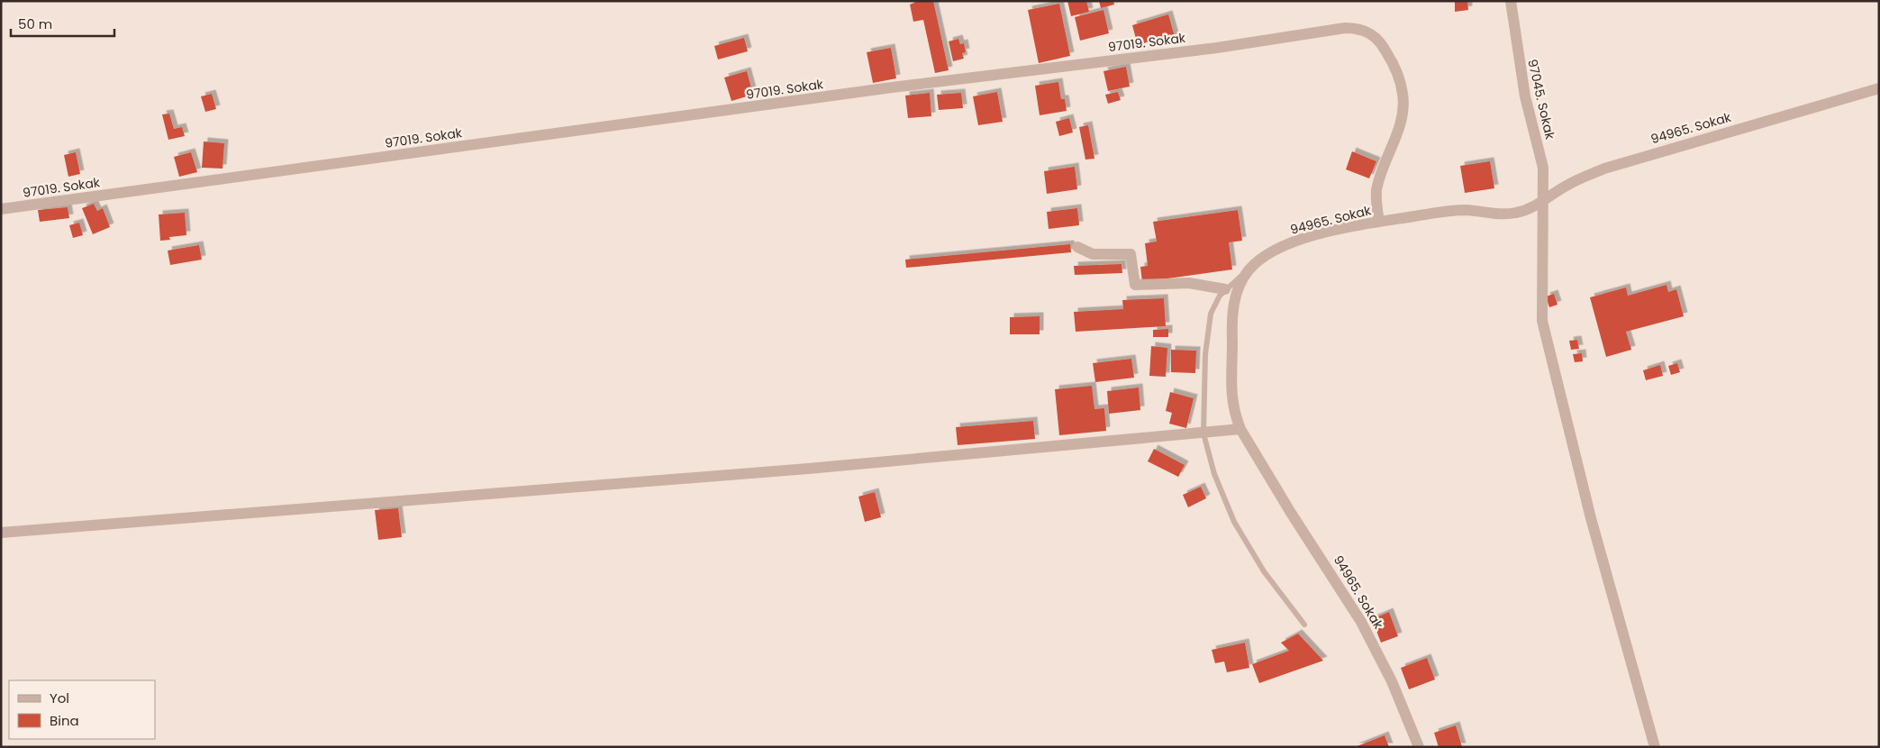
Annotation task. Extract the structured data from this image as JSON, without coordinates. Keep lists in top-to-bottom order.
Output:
{
  "streets": {
    "street": ["97019. Sokak", "97045. Sokak", "94965. Sokak"]
  },
  "crossings": [
    ["97019. Sokak", "94965. Sokak"],
    ["97045. Sokak", "94965. Sokak"]
  ],
  "legend": ["Yol", "Bina"],
  "scale_bar": "50 m"
}
